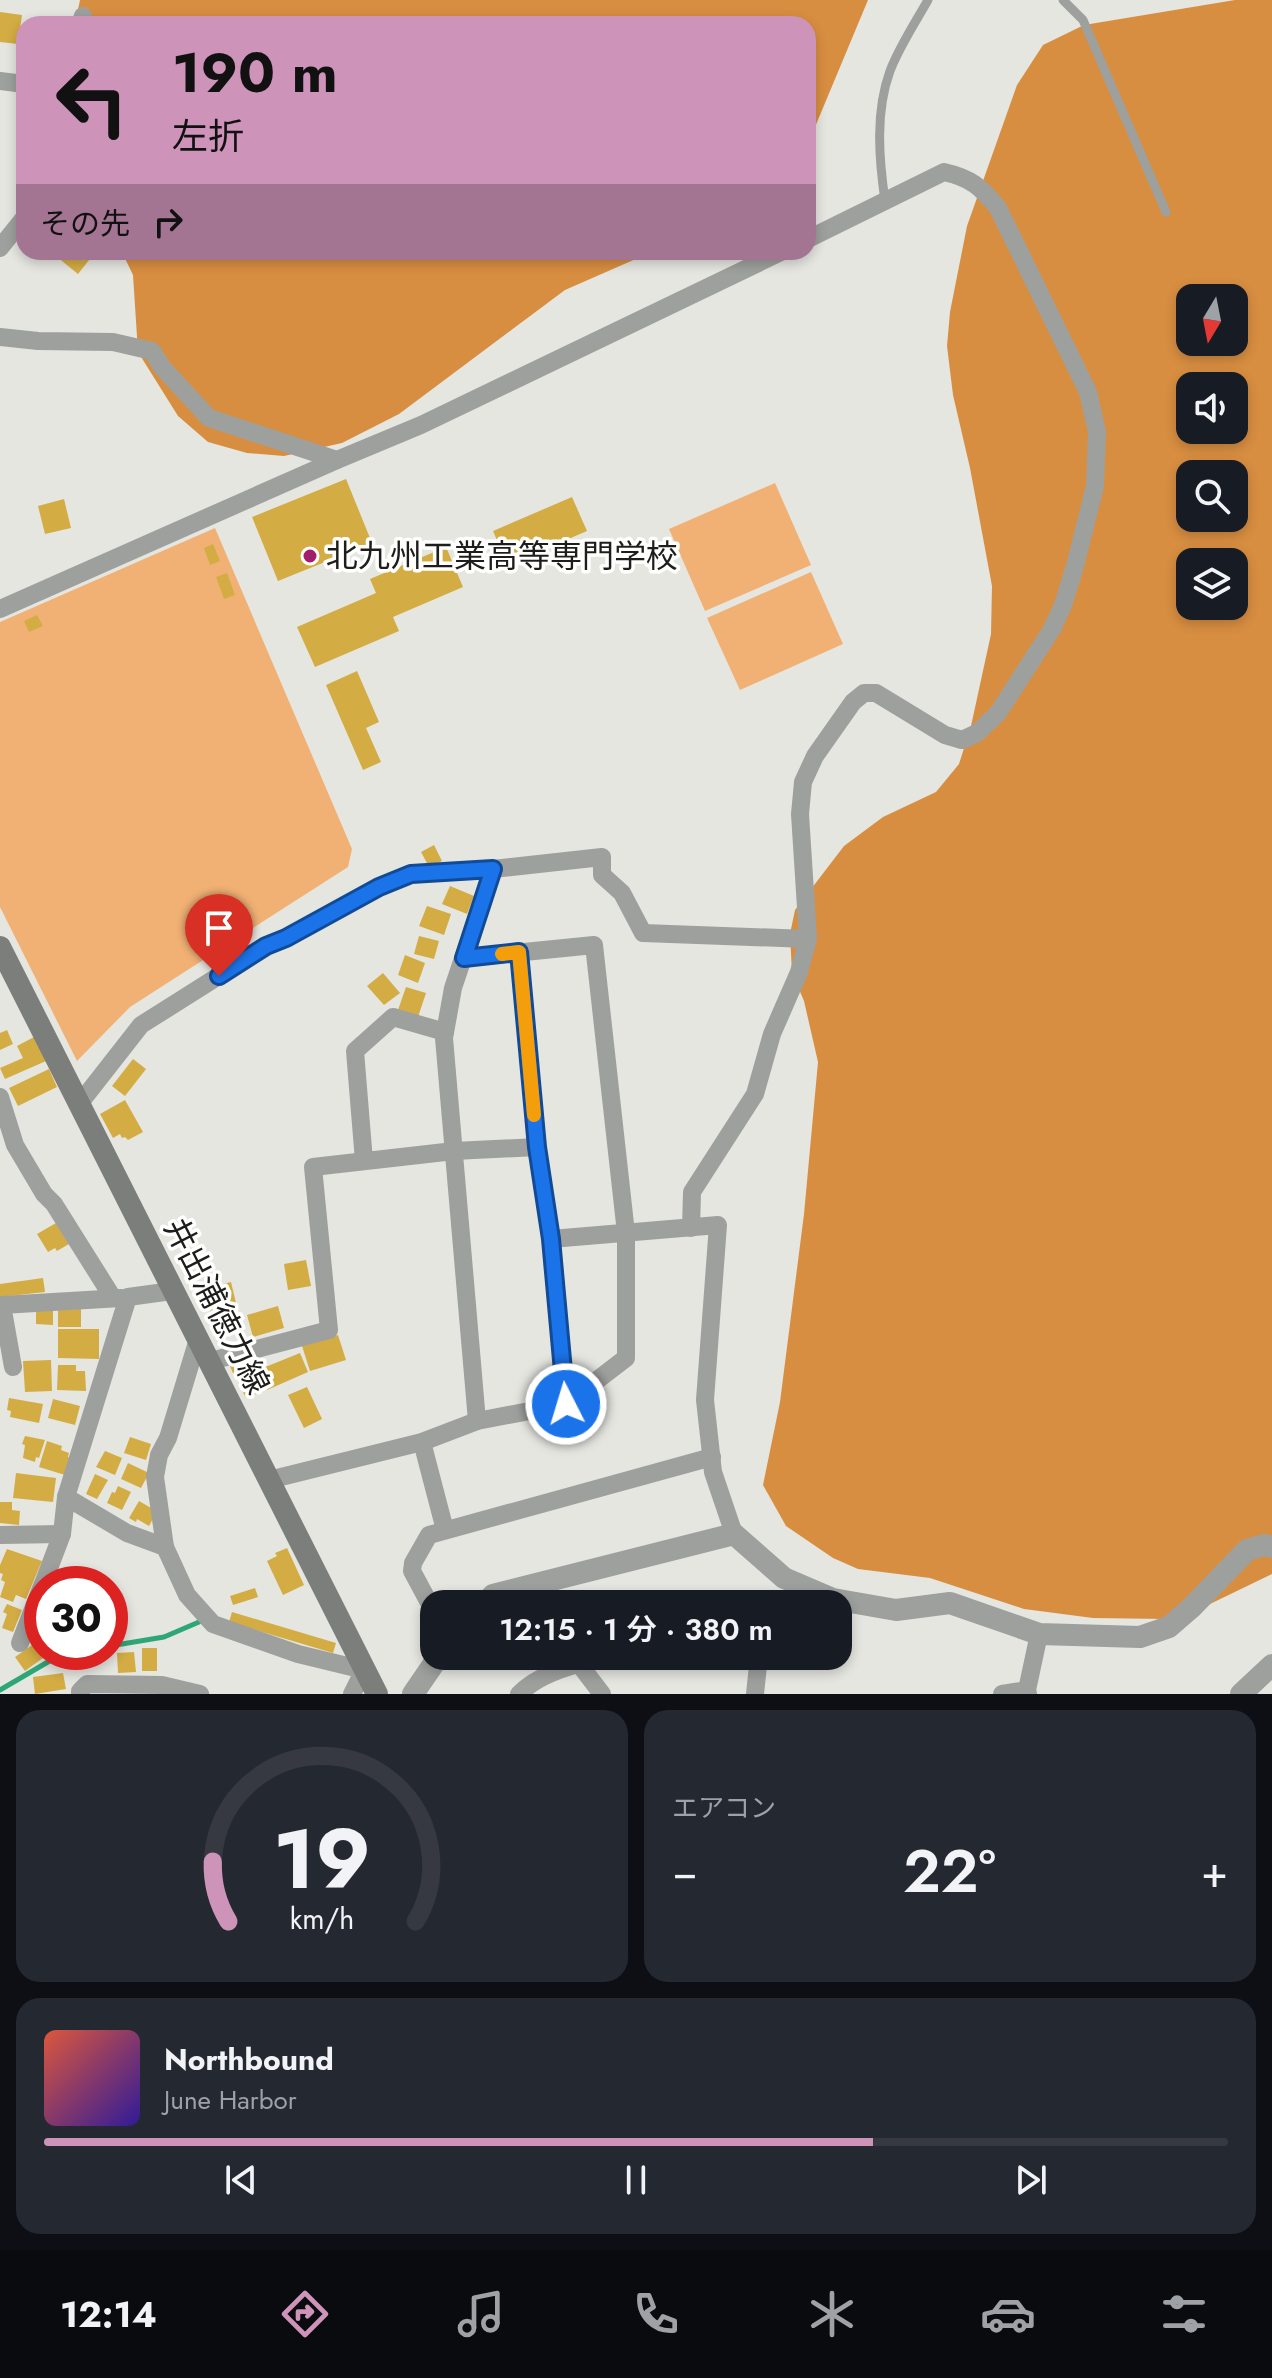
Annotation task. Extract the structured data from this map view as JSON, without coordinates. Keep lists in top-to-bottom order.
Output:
{
  "streets": {
    "main road": ["井出浦徳力線"]
  },
  "places": ["北九州工業高等専門学校"],
  "north": "bottom",
  "page": {
    "turn": ["190 m", "左折"],
    "then": "その先",
    "limit": "30",
    "trip": "12:15 · 1 分 · 380 m",
    "tile": "エアコン",
    "heat": ["−", "22°", "+"],
    "song": ["Northbound", "June Harbor"],
    "tabs": "12:14",
    "gauge": ["19", "km/h"]
  }
}
